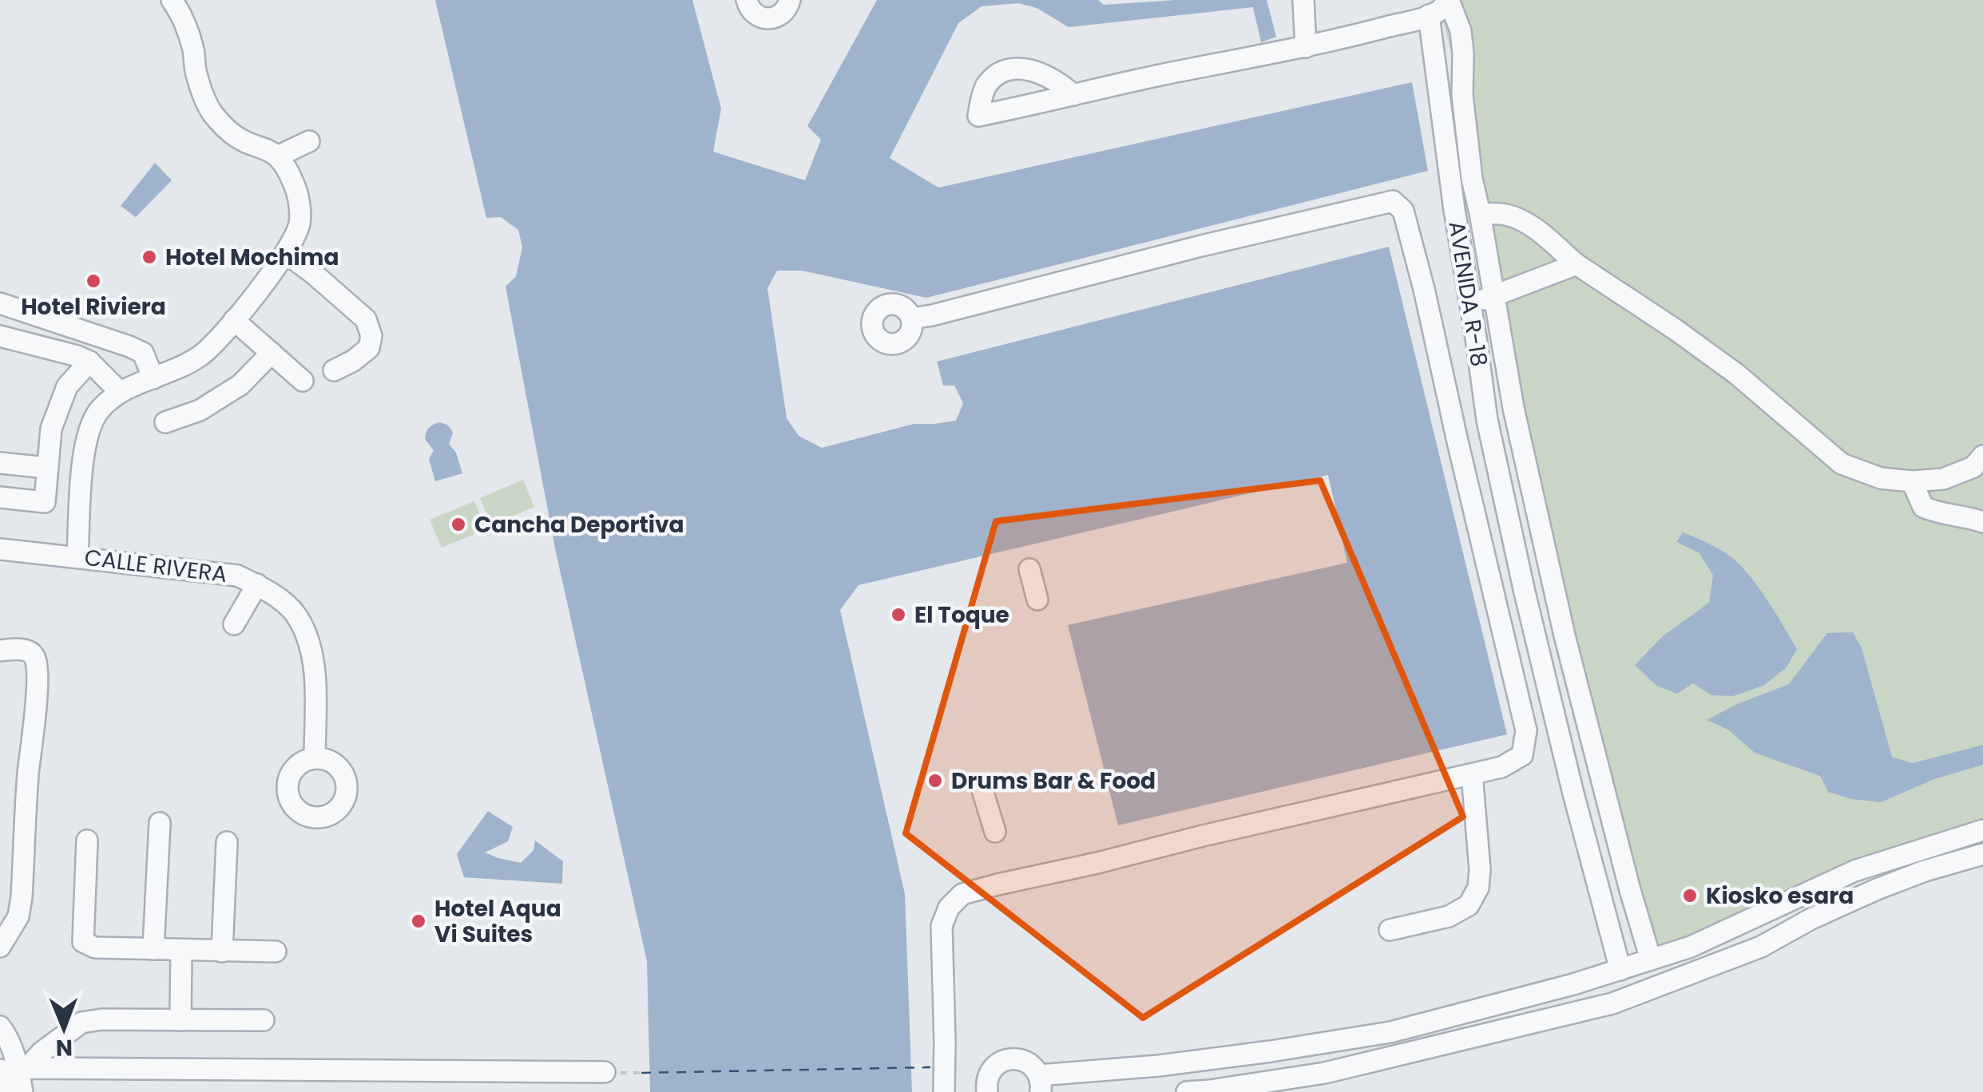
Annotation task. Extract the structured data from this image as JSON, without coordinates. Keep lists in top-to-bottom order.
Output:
{
  "streets": {
    "street": ["AVENIDA R-18", "CALLE RIVERA"]
  },
  "places": [
    "Hotel Mochima",
    "Hotel Riviera",
    "Cancha Deportiva",
    "El Toque",
    "Drums Bar & Food",
    "Kiosko esara",
    "Hotel Aqua Vi Suites"
  ],
  "north": "bottom"
}
